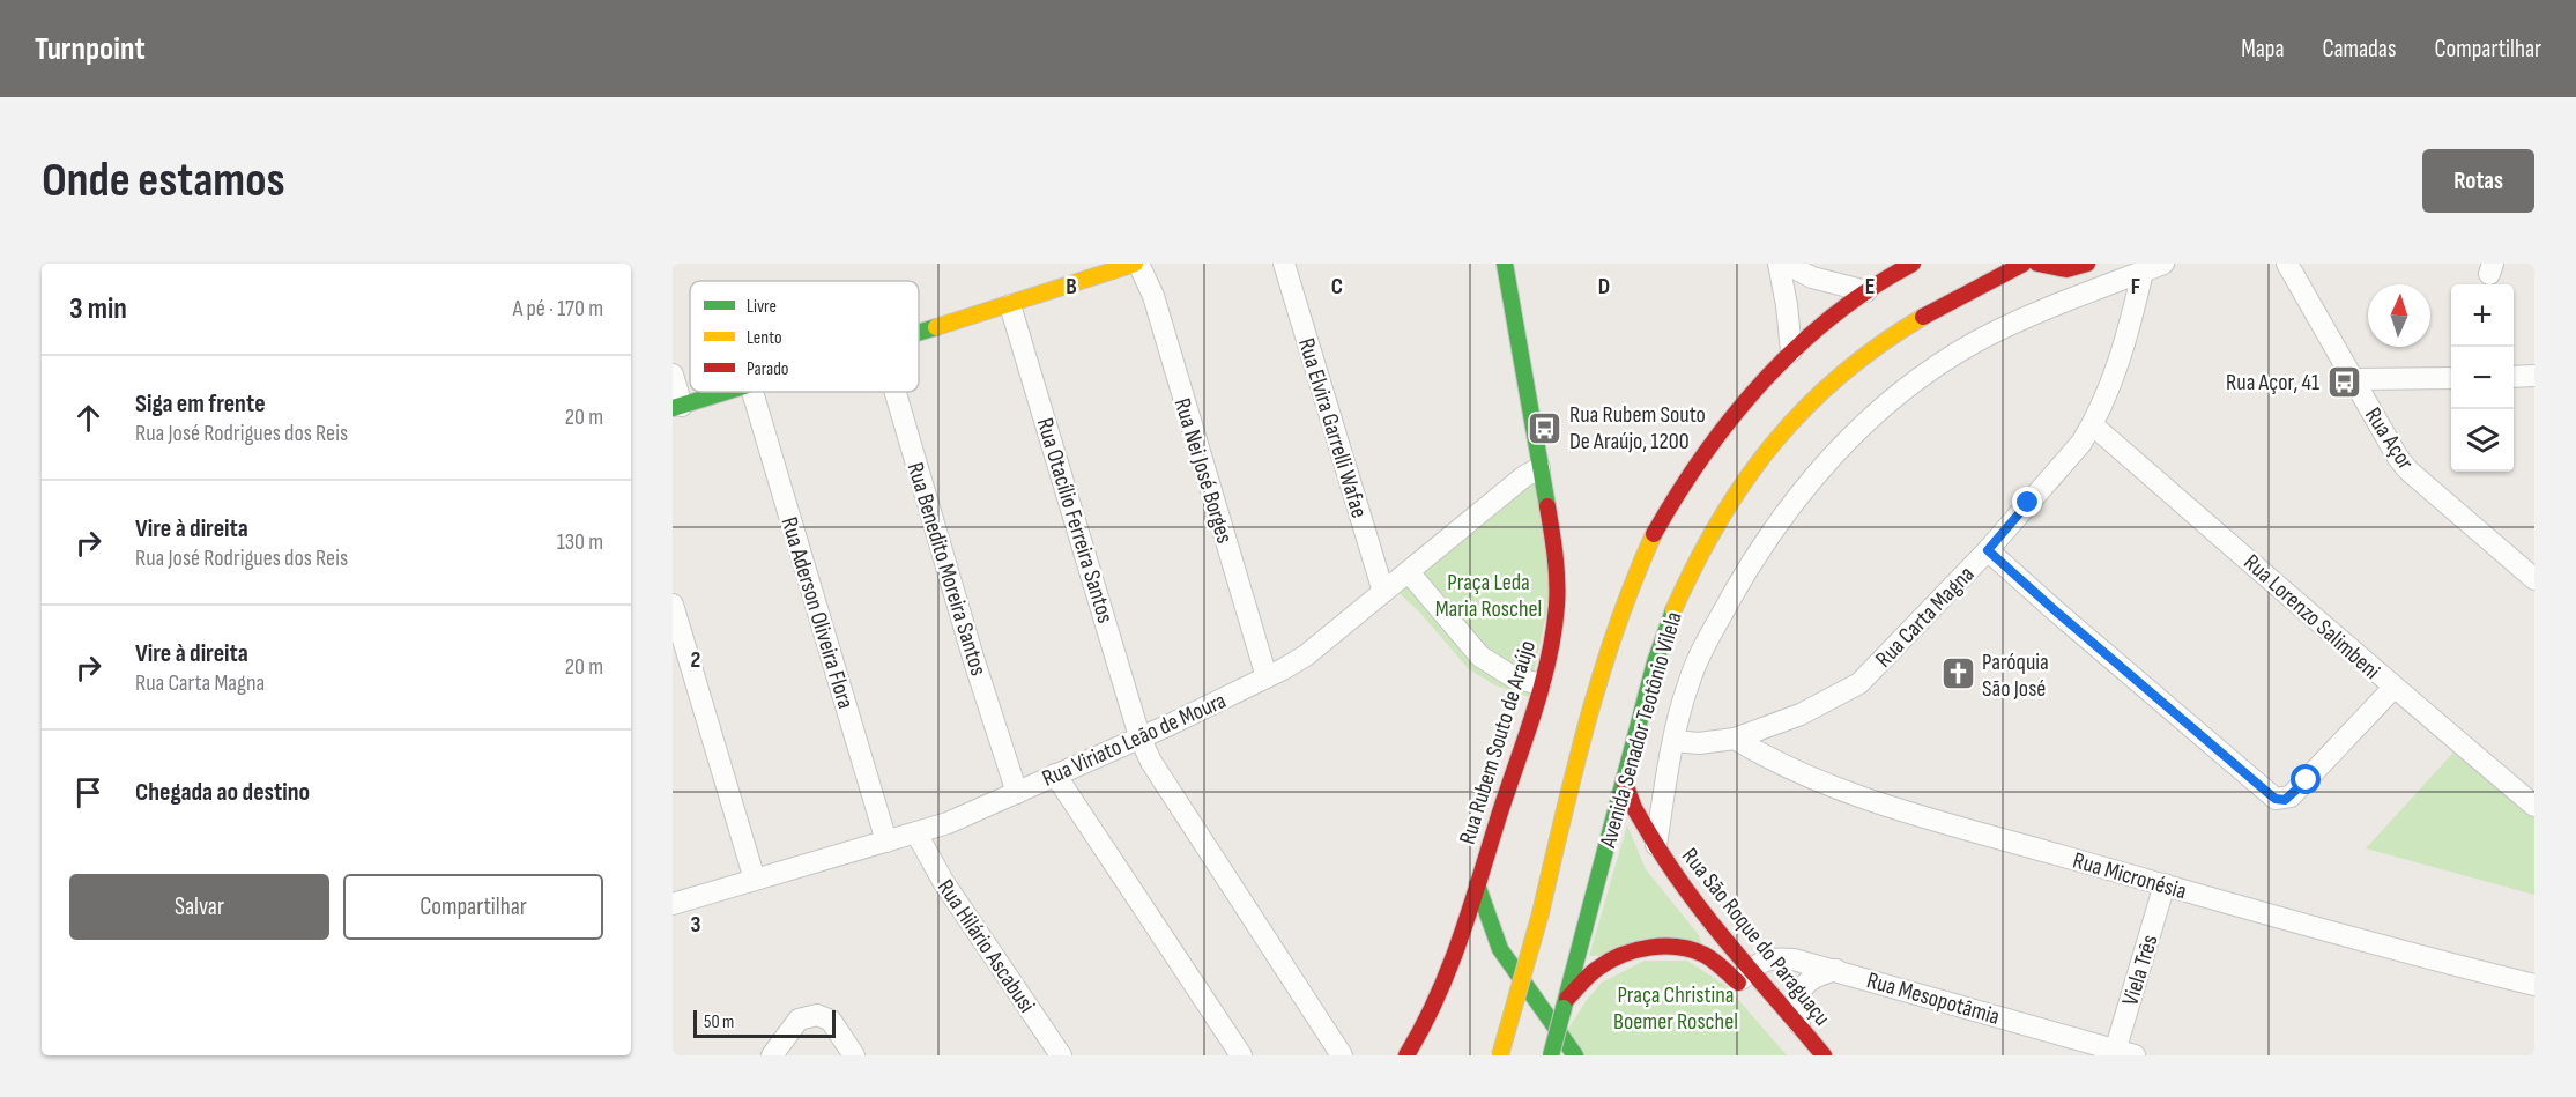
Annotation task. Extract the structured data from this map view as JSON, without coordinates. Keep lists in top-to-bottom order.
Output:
{
  "streets": {
    "main road": ["Avenida Senador Teotônio Vilela", "Rua Rubem Souto de Araújo", "Rua São Roque do Paraguaçu"],
    "street": [
      "Rua Elvira Garrelli Wafae",
      "Rua Açor",
      "Rua Nei José Borges",
      "Rua Otacílio Ferreira Santos",
      "Rua Benedito Moreira Santos",
      "Rua Aderson Oliveira Flora",
      "Rua Carta Magna",
      "Rua Lorenzo Salimbeni",
      "Rua Viriato Leão de Moura",
      "Rua Micronésia",
      "Rua Hilário Ascabusi",
      "Viela Três",
      "Rua Mesopotâmia"
    ]
  },
  "crossings": [
    ["Rua Elvira Garrelli Wafae", "Rua Viriato Leão de Moura"],
    ["Rua Nei José Borges", "Rua Viriato Leão de Moura"],
    ["Rua Otacílio Ferreira Santos", "Rua Viriato Leão de Moura"],
    ["Rua Benedito Moreira Santos", "Rua Viriato Leão de Moura"],
    ["Rua Aderson Oliveira Flora", "Rua Viriato Leão de Moura"],
    ["Rua Carta Magna", "Rua Lorenzo Salimbeni"],
    ["Rua Carta Magna", "Avenida Senador Teotônio Vilela"],
    ["Rua Carta Magna", "Rua Micronésia"],
    ["Avenida Senador Teotônio Vilela", "Rua São Roque do Paraguaçu"],
    ["Rua Viriato Leão de Moura", "Rua Rubem Souto de Araújo"],
    ["Rua Viriato Leão de Moura", "Rua Hilário Ascabusi"],
    ["Rua Micronésia", "Viela Três"],
    ["Rua São Roque do Paraguaçu", "Rua Mesopotâmia"],
    ["Viela Três", "Rua Mesopotâmia"]
  ],
  "parks": ["Praça Leda Maria Roschel", "Praça Christina Boemer Roschel"],
  "places": {
    "bus stop": ["Rua Açor, 41", "Rua Rubem Souto De Araújo, 1200"],
    "church": ["Paróquia São José"]
  },
  "legend": ["Livre", "Lento", "Parado"],
  "scale_bar": "50 m",
  "north": "top",
  "page": {
    "header": "Turnpoint",
    "nav": ["Mapa", "Camadas", "Compartilhar"],
    "buttons": [
      "Rotas",
      ["Salvar", "Compartilhar"]
    ],
    "title": "Onde estamos",
    "heading": ["3 min", "A pé · 170 m"],
    "map_buttons": ["+", "−"],
    "list": [
      ["Siga em frente", "Rua José Rodrigues dos Reis", "20 m"],
      ["Vire à direita", "Rua José Rodrigues dos Reis", "130 m"],
      ["Vire à direita", "Rua Carta Magna", "20 m"],
      "Chegada ao destino"
    ],
    "scale": "50 m"
  },
  "grid": {
    "columns": [
      "B",
      "C",
      "D",
      "E",
      "F"
    ],
    "rows": ["2", "3"]
  }
}
